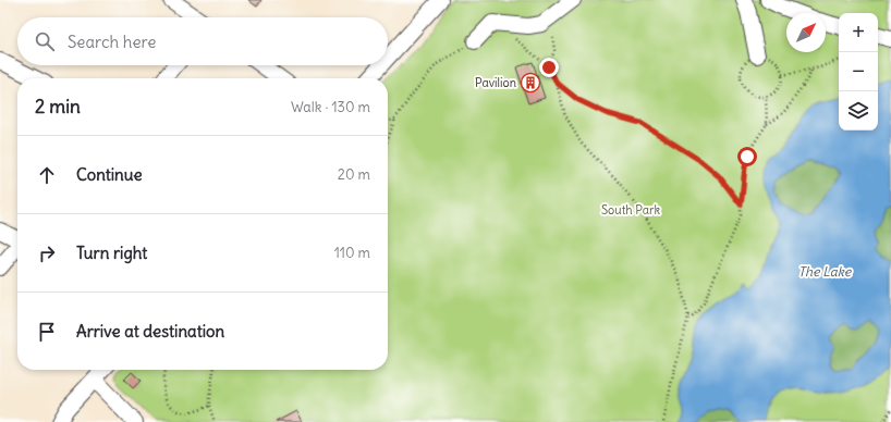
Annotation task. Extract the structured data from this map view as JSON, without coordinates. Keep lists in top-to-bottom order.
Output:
{
  "water": ["The Lake"],
  "parks": ["South Park"],
  "places": {
    "building": ["Pavilion"]
  },
  "north": "top right",
  "page": {
    "map_buttons": ["+", "−"],
    "search": "Search here",
    "heading": ["2 min", "Walk · 130 m"],
    "list": [
      ["Continue", "20 m"],
      ["Turn right", "110 m"],
      "Arrive at destination"
    ]
  }
}
